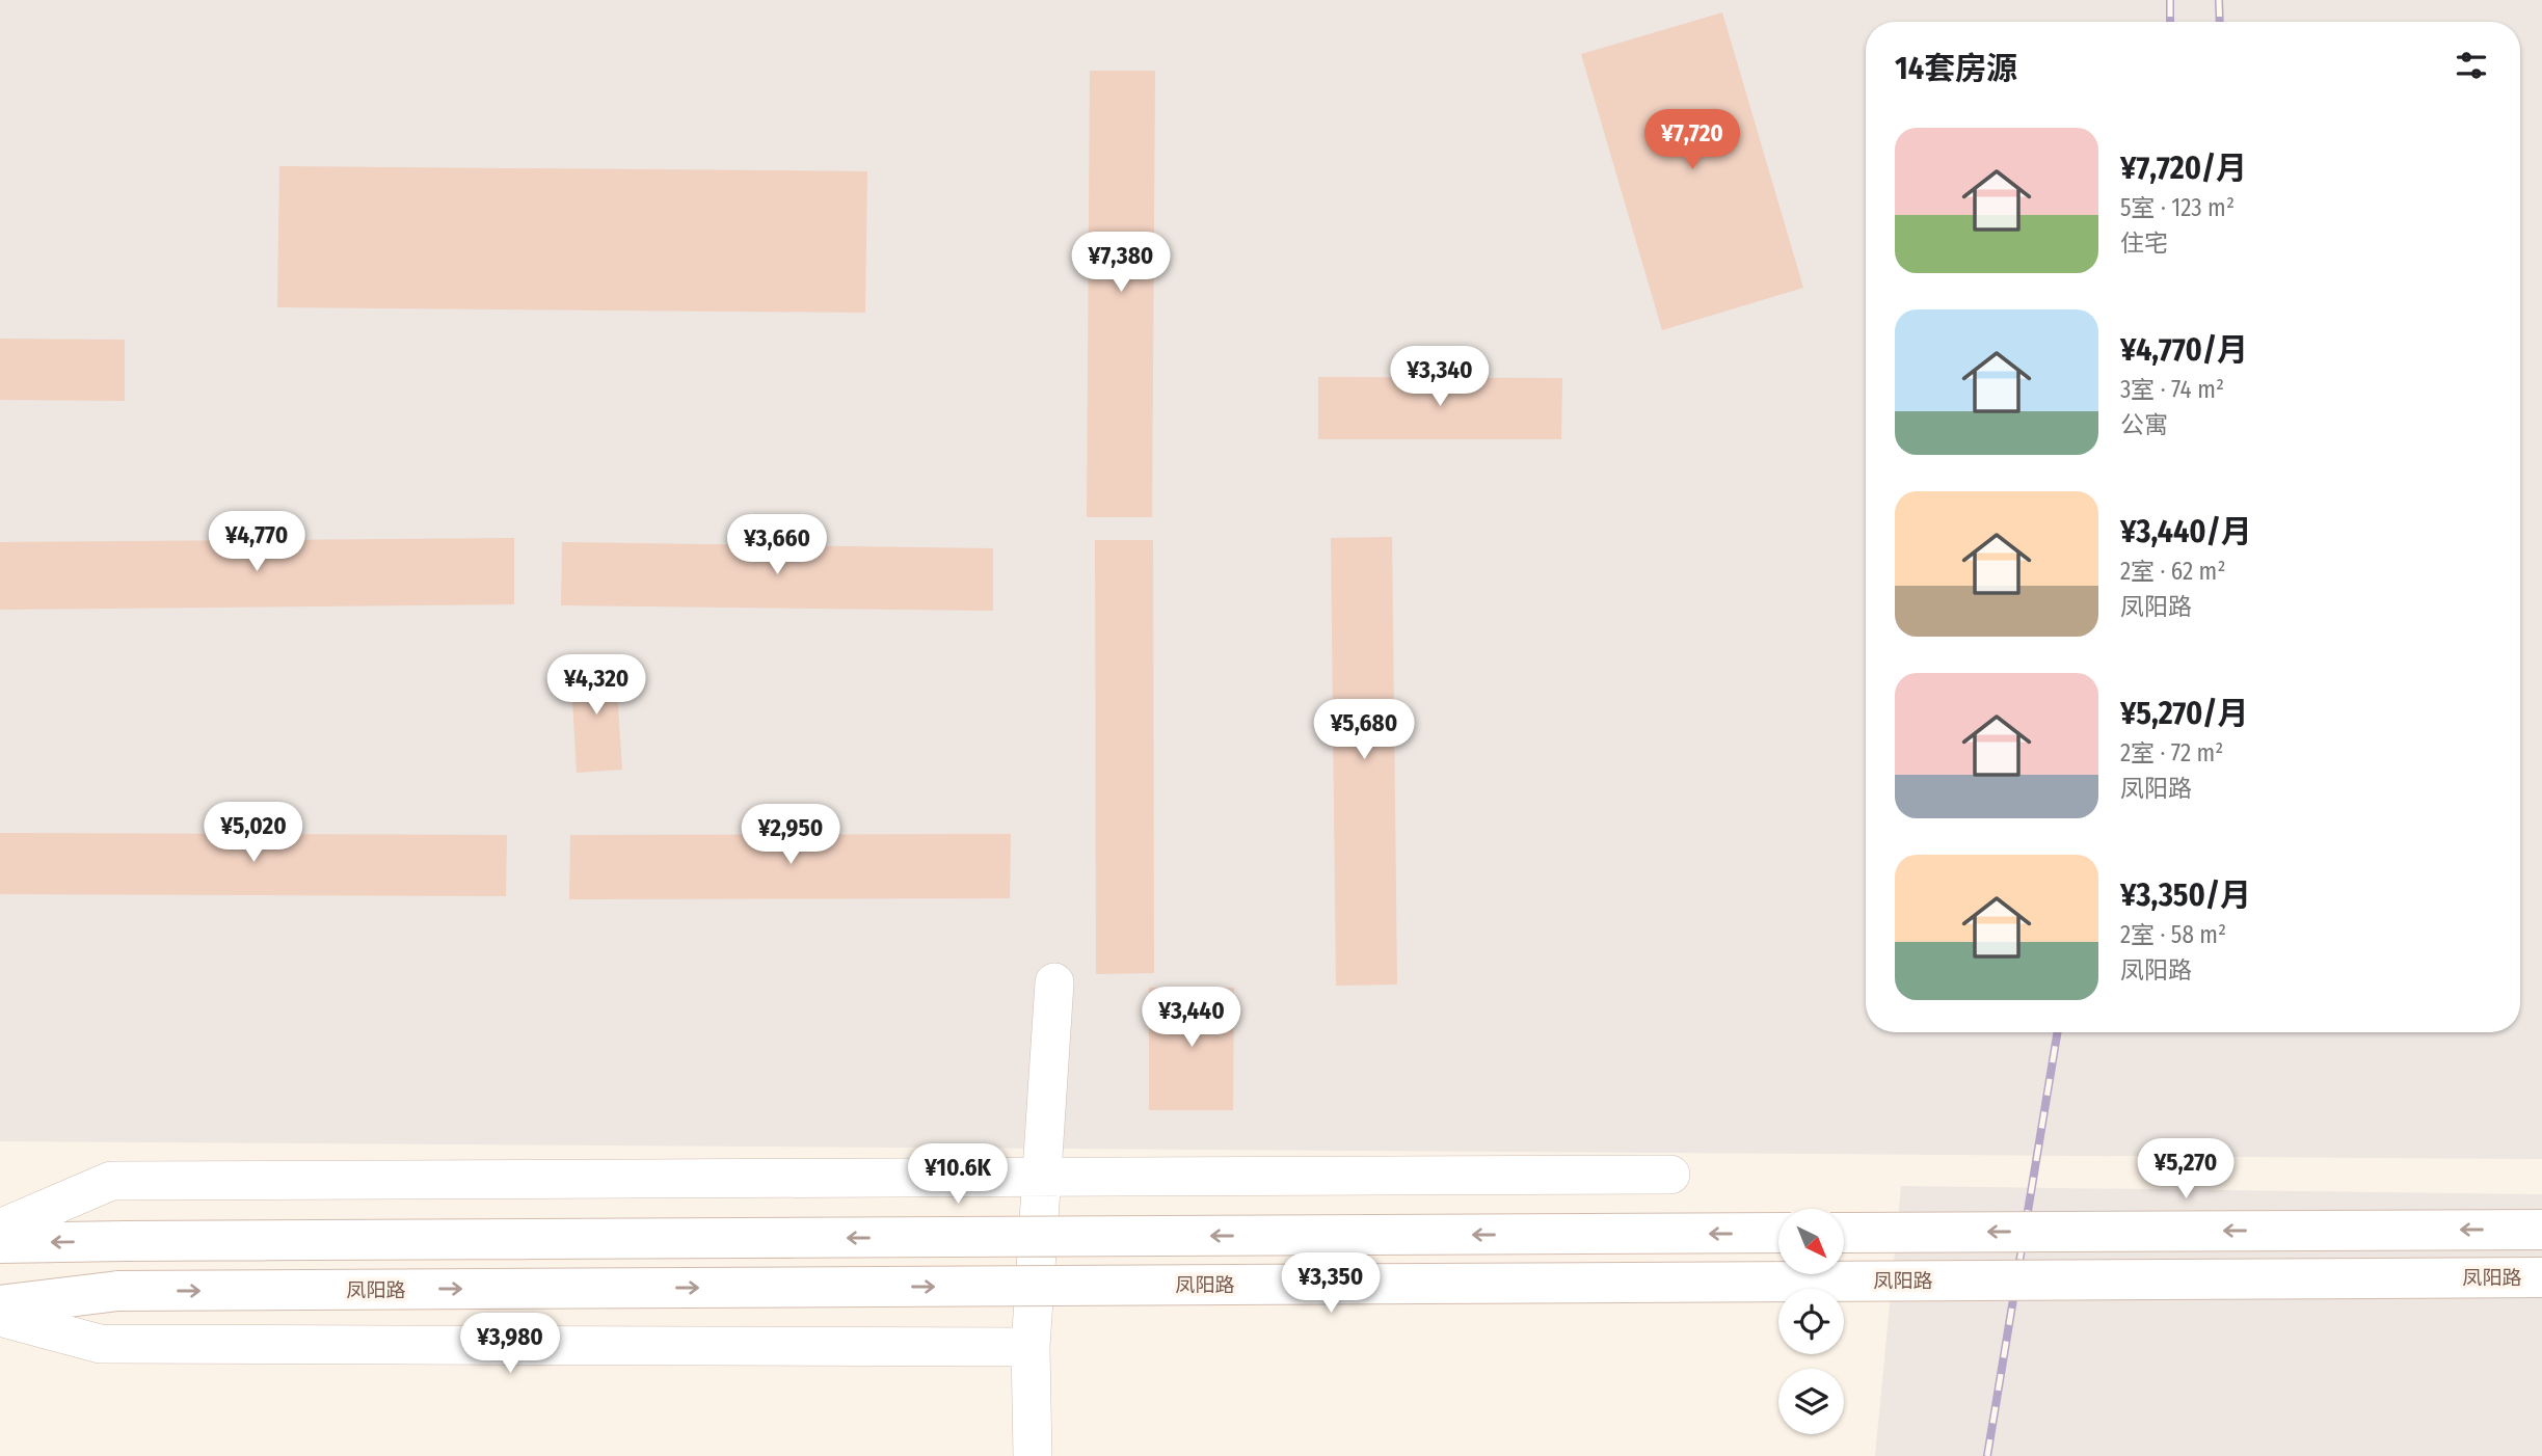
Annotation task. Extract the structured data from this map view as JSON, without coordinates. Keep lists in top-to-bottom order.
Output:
{
  "streets": {
    "main road": ["凤阳路"]
  },
  "north": "bottom right",
  "page": {
    "heading": "14套房源",
    "price": [
      "¥7,720",
      "¥7,380",
      "¥3,340",
      "¥4,770",
      "¥3,660",
      "¥4,320",
      "¥5,680",
      "¥5,020",
      "¥2,950",
      "¥3,440",
      "¥5,270",
      "¥10.6K",
      "¥3,350",
      "¥3,980"
    ],
    "list": [
      {
        "name": "¥7,720/月",
        "note": "5室 · 123 m² · 住宅"
      },
      {
        "name": "¥4,770/月",
        "note": "3室 · 74 m² · 公寓"
      },
      {
        "name": "¥3,440/月",
        "note": "2室 · 62 m² · 凤阳路"
      },
      {
        "name": "¥5,270/月",
        "note": "2室 · 72 m² · 凤阳路"
      },
      {
        "name": "¥3,350/月",
        "note": "2室 · 58 m² · 凤阳路"
      }
    ]
  }
}
